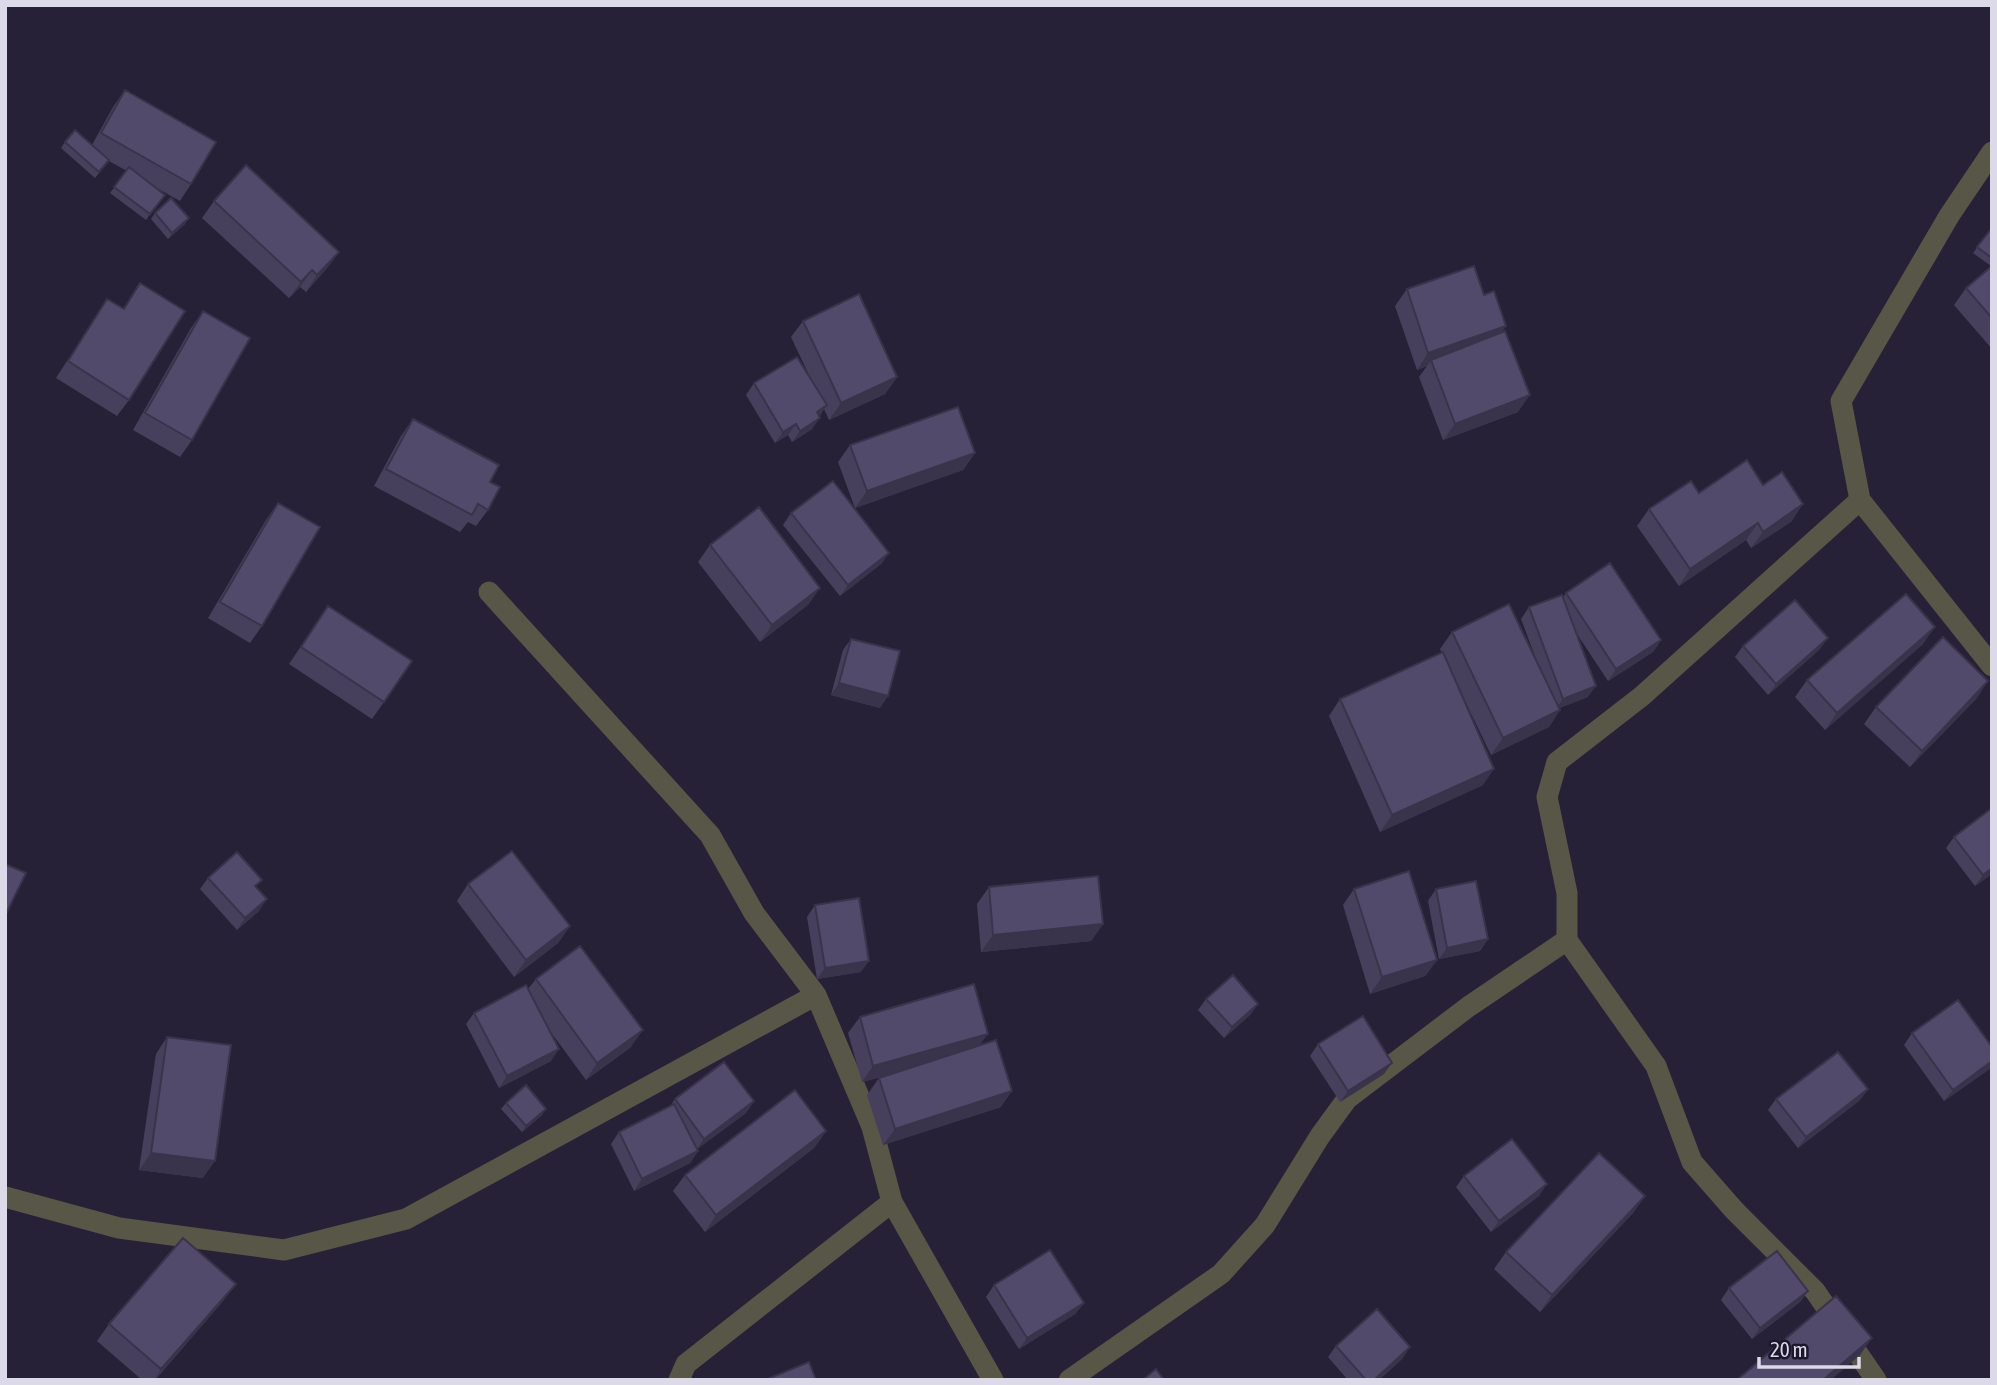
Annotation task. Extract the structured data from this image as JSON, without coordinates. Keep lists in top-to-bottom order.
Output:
{
  "scale_bar": "20 m"
}
